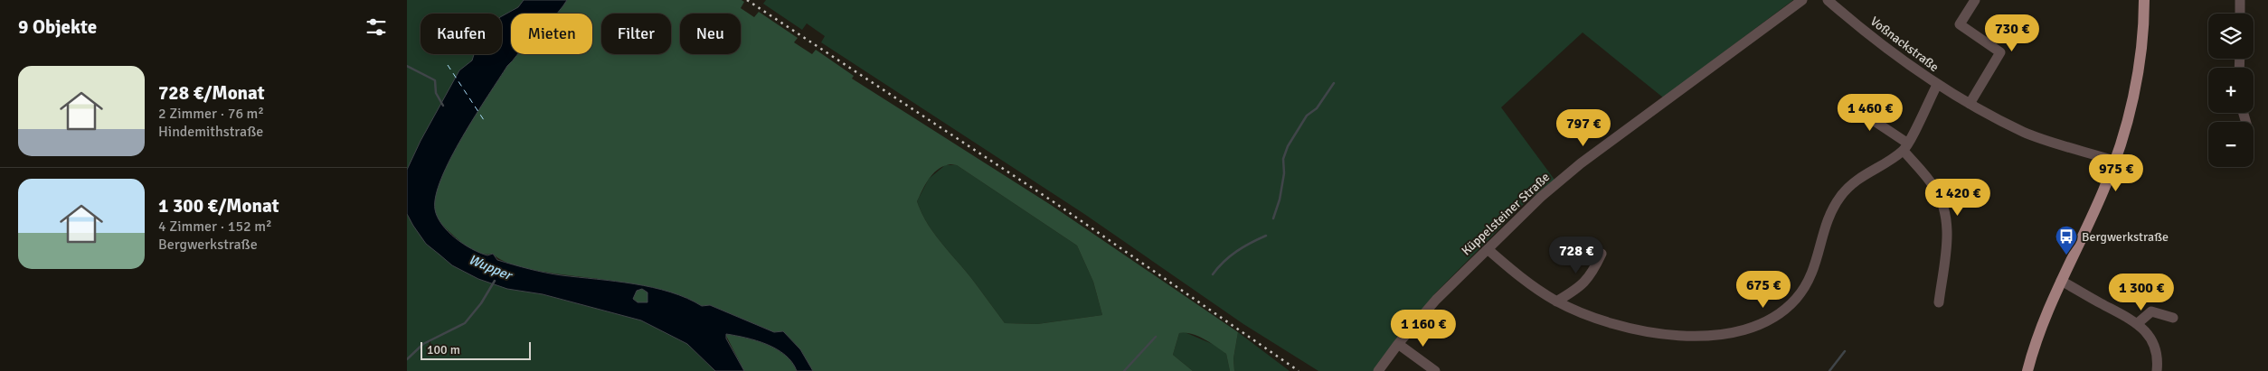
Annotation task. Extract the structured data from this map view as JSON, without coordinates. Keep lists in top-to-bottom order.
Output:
{
  "streets": {
    "street": ["Voßnackstraße", "Küppelsteiner Straße"]
  },
  "water": ["Wupper"],
  "places": {
    "bus stop": ["Bergwerkstraße"]
  },
  "scale_bar": "100 m",
  "page": {
    "heading": "9 Objekte",
    "map_buttons": ["+", "−"],
    "chip": [
      "Kaufen",
      "Mieten",
      "Filter",
      "Neu"
    ],
    "price": [
      "730 €",
      "1 460 €",
      "797 €",
      "975 €",
      "1 420 €",
      "728 €",
      "675 €",
      "1 300 €",
      "1 160 €"
    ],
    "list": [
      {
        "name": "728 €/Monat",
        "note": "2 Zimmer · 76 m² · Hindemithstraße"
      },
      {
        "name": "1 300 €/Monat",
        "note": "4 Zimmer · 152 m² · Bergwerkstraße"
      }
    ],
    "scale": "100 m"
  }
}
